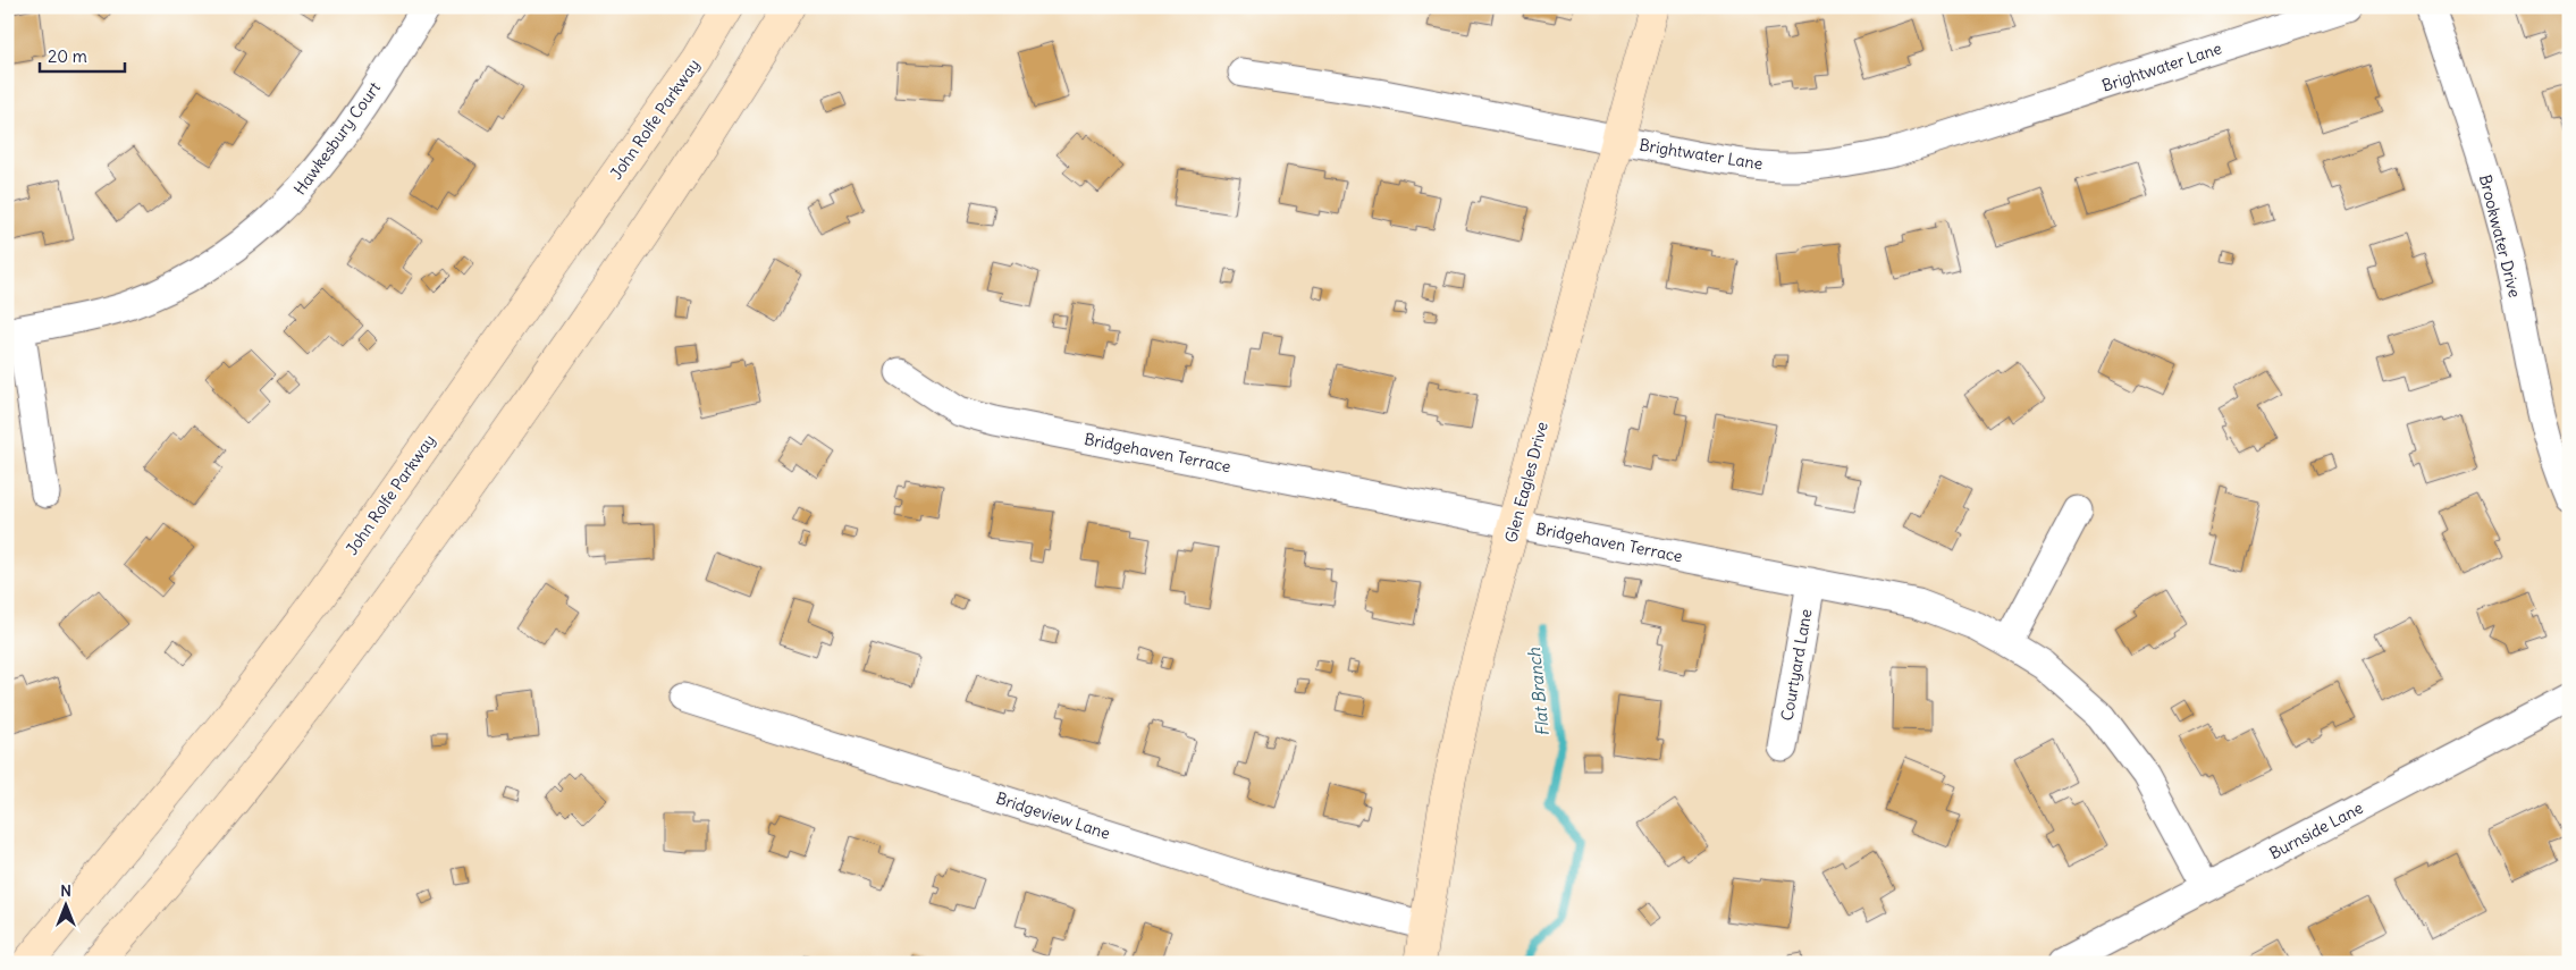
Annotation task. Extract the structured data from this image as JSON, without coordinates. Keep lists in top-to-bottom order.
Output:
{
  "streets": {
    "main road": ["John Rolfe Parkway", "Glen Eagles Drive"],
    "street": [
      "Brightwater Lane",
      "Hawkesbury Court",
      "Brookwater Drive",
      "Bridgehaven Terrace",
      "Courtyard Lane",
      "Bridgeview Lane",
      "Burnside Lane"
    ]
  },
  "crossings": [
    ["Brightwater Lane", "Glen Eagles Drive"],
    ["Bridgehaven Terrace", "Glen Eagles Drive"],
    ["Bridgehaven Terrace", "Courtyard Lane"],
    ["Bridgehaven Terrace", "Burnside Lane"],
    ["Glen Eagles Drive", "Bridgeview Lane"]
  ],
  "water": ["Flat Branch"],
  "scale_bar": "20 m",
  "north": "top"
}
